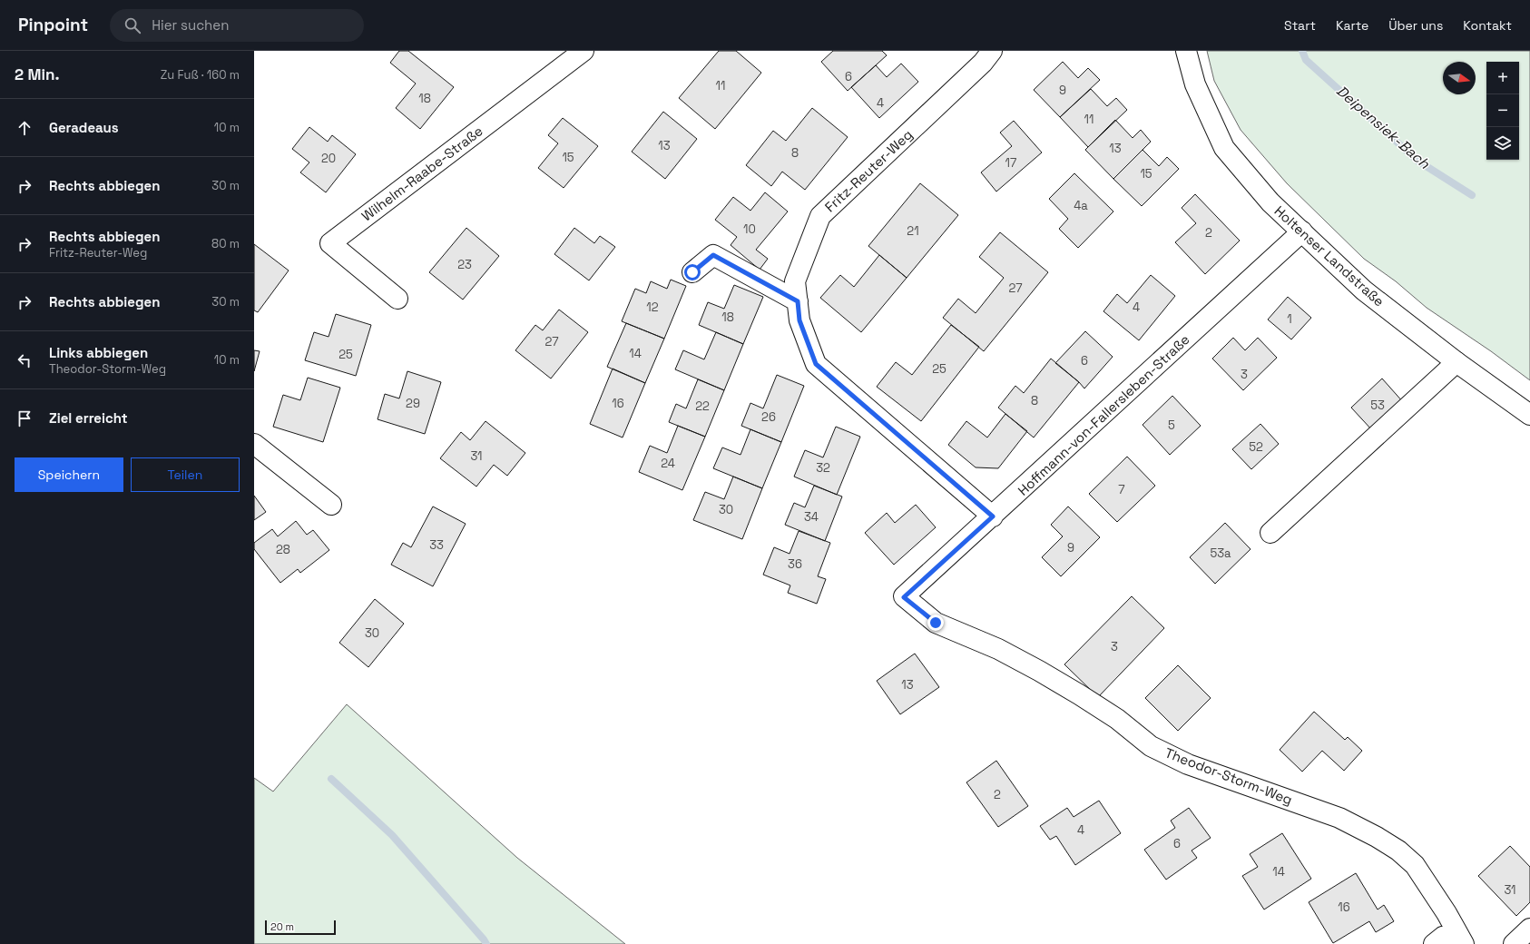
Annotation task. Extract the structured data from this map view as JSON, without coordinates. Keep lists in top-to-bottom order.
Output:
{
  "streets": {
    "street": [
      "Fritz-Reuter-Weg",
      "Wilhelm-Raabe-Straße",
      "Holtenser Landstraße",
      "Hoffmann-von-Fallersleben-Straße",
      "Theodor-Storm-Weg"
    ]
  },
  "crossings": [
    ["Fritz-Reuter-Weg", "Hoffmann-von-Fallersleben-Straße"],
    ["Holtenser Landstraße", "Hoffmann-von-Fallersleben-Straße"],
    ["Hoffmann-von-Fallersleben-Straße", "Theodor-Storm-Weg"]
  ],
  "water": ["Deipensiek-Bach"],
  "house_numbers": [
    "6",
    "11",
    "9",
    "18",
    "4",
    "11",
    "13",
    "13",
    "8",
    "15",
    "20",
    "17",
    "15",
    "4a",
    "10",
    "21",
    "2",
    "23",
    "27",
    "12",
    "4",
    "18",
    "1",
    "27",
    "14",
    "25",
    "6",
    "25",
    "3",
    "8",
    "29",
    "16",
    "53",
    "22",
    "26",
    "5",
    "52",
    "31",
    "24",
    "32",
    "7",
    "30",
    "34",
    "33",
    "9",
    "28",
    "53a",
    "36",
    "30",
    "3",
    "13",
    "2",
    "4",
    "6",
    "14",
    "31",
    "16"
  ],
  "scale_bar": "20 m",
  "north": "right",
  "page": {
    "header": "Pinpoint",
    "search": "Hier suchen",
    "nav": [
      "Start",
      "Karte",
      "Über uns",
      "Kontakt"
    ],
    "heading": ["2 Min.", "Zu Fuß · 160 m"],
    "map_buttons": ["+", "−"],
    "list": [
      ["Geradeaus", "10 m"],
      ["Rechts abbiegen", "30 m"],
      ["Rechts abbiegen", "Fritz-Reuter-Weg", "80 m"],
      ["Rechts abbiegen", "30 m"],
      ["Links abbiegen", "Theodor-Storm-Weg", "10 m"],
      "Ziel erreicht"
    ],
    "buttons": ["Speichern", "Teilen"],
    "scale": "20 m"
  }
}
